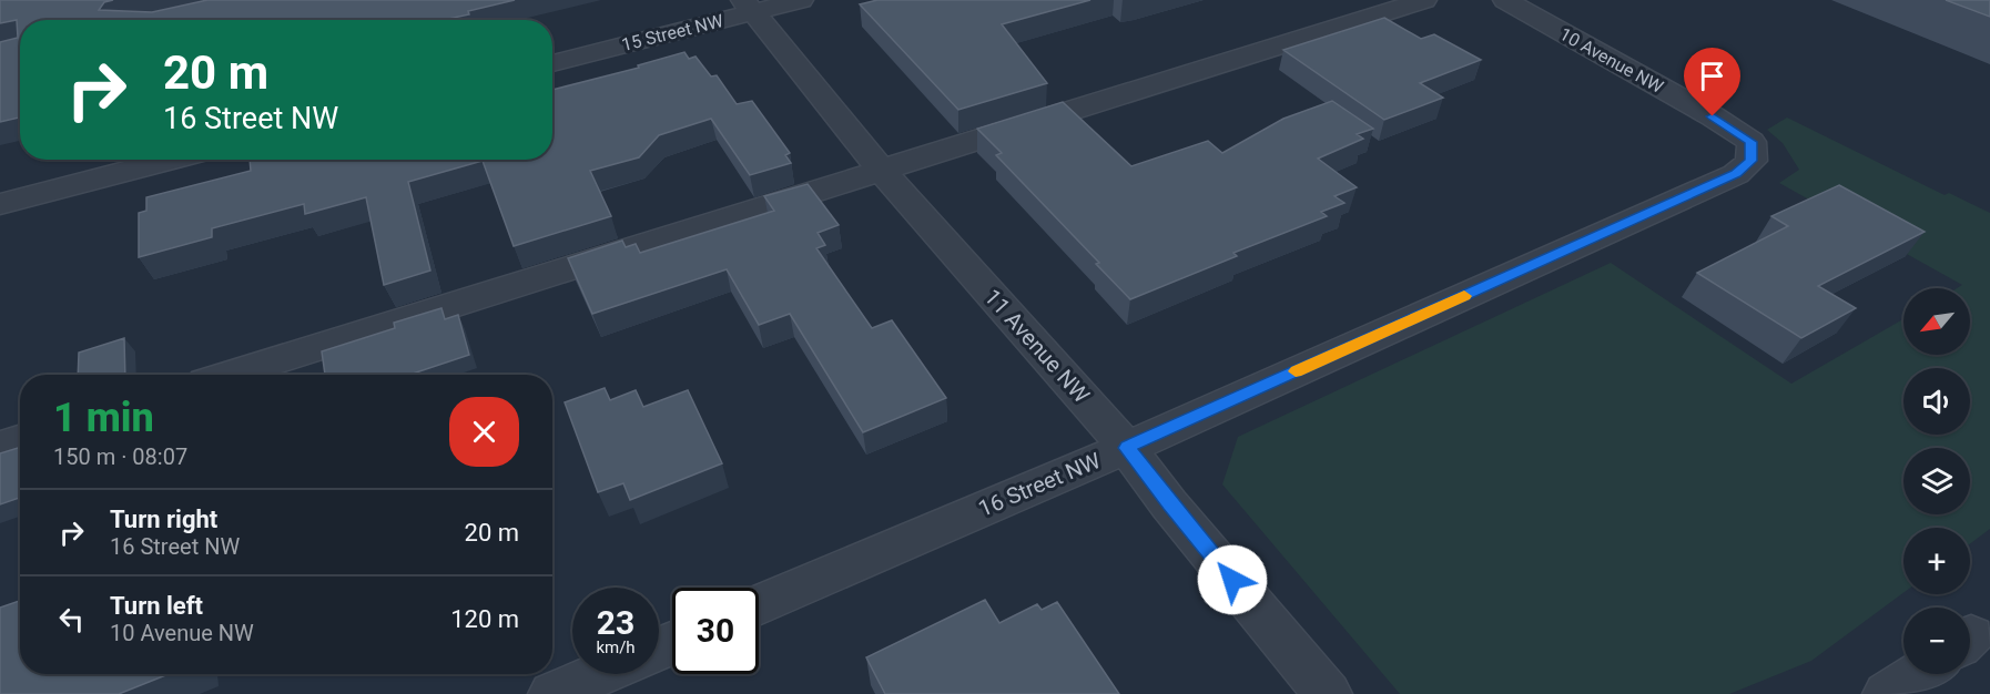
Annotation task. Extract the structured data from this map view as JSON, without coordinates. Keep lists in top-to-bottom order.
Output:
{
  "streets": {
    "street": [
      "15 Street NW",
      "10 Avenue NW",
      "11 Avenue NW",
      "16 Street NW"
    ]
  },
  "crossings": [
    ["15 Street NW", "11 Avenue NW"],
    ["10 Avenue NW", "16 Street NW"],
    ["11 Avenue NW", "16 Street NW"]
  ],
  "north": "bottom left",
  "page": {
    "turn": ["20 m", "16 Street NW"],
    "map_buttons": ["+", "−"],
    "heading": ["1 min", "150 m · 08:07"],
    "list": [
      {
        "name": "Turn right",
        "note": "16 Street NW",
        "value": "20 m"
      },
      {
        "name": "Turn left",
        "note": "10 Avenue NW",
        "value": "120 m"
      }
    ],
    "speed": "23 km/h",
    "limit": "30"
  }
}
